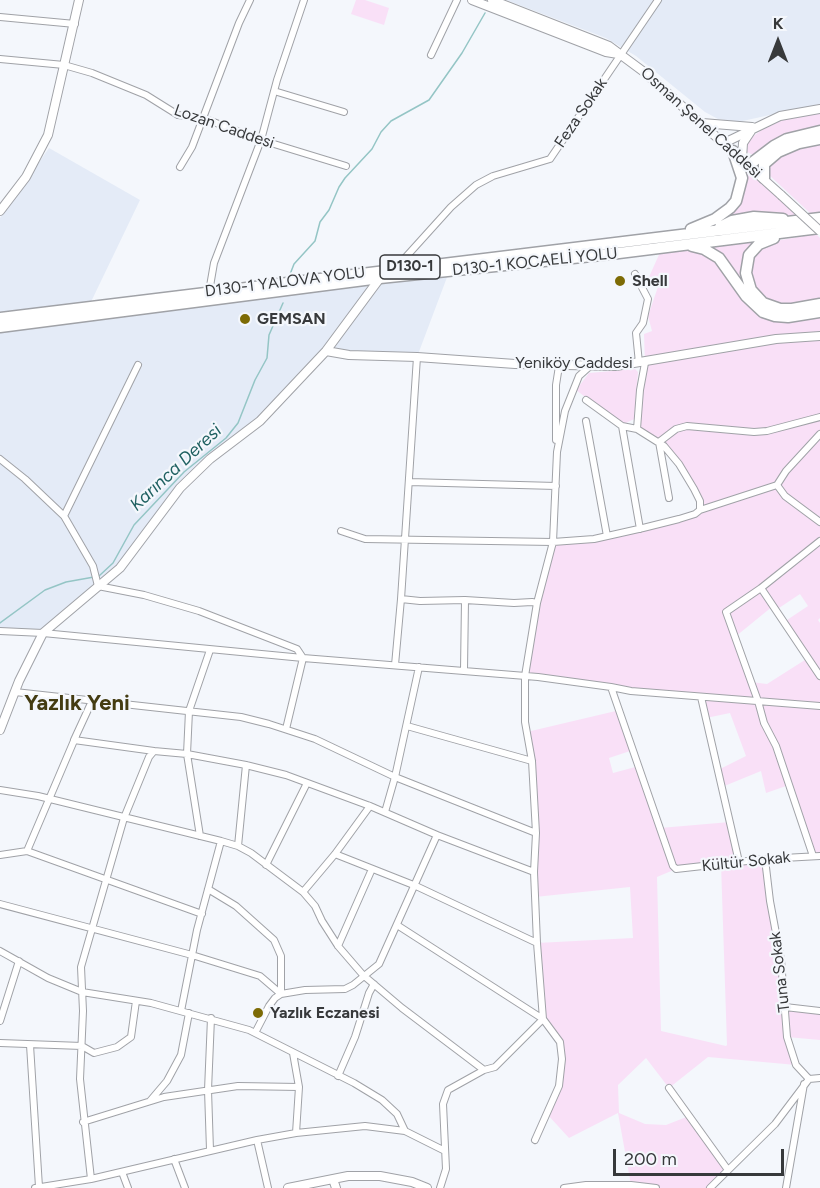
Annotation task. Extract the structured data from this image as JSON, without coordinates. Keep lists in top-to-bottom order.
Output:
{
  "streets": {
    "highway": ["D130-1 KOCAELİ YOLU", "D130-1", "D130-1 YALOVA YOLU"],
    "street": [
      "Feza Sokak",
      "Osman Şenel Caddesi",
      "Lozan Caddesi",
      "Yeniköy Caddesi",
      "Kültür Sokak",
      "Tuna Sokak"
    ]
  },
  "crossings": [
    ["Feza Sokak", "Osman Şenel Caddesi"],
    ["Feza Sokak", "D130-1 YALOVA YOLU"],
    ["Osman Şenel Caddesi", "D130-1 KOCAELİ YOLU"],
    ["D130-1 KOCAELİ YOLU", "D130-1"],
    ["D130-1 KOCAELİ YOLU", "D130-1 YALOVA YOLU"],
    ["D130-1", "D130-1 YALOVA YOLU"],
    ["Kültür Sokak", "Tuna Sokak"]
  ],
  "districts": ["Yazlık Yeni"],
  "water": ["Karınca Deresi"],
  "places": ["Shell", "GEMSAN", "Yazlık Eczanesi"],
  "scale_bar": "200 m",
  "north": "top"
}
